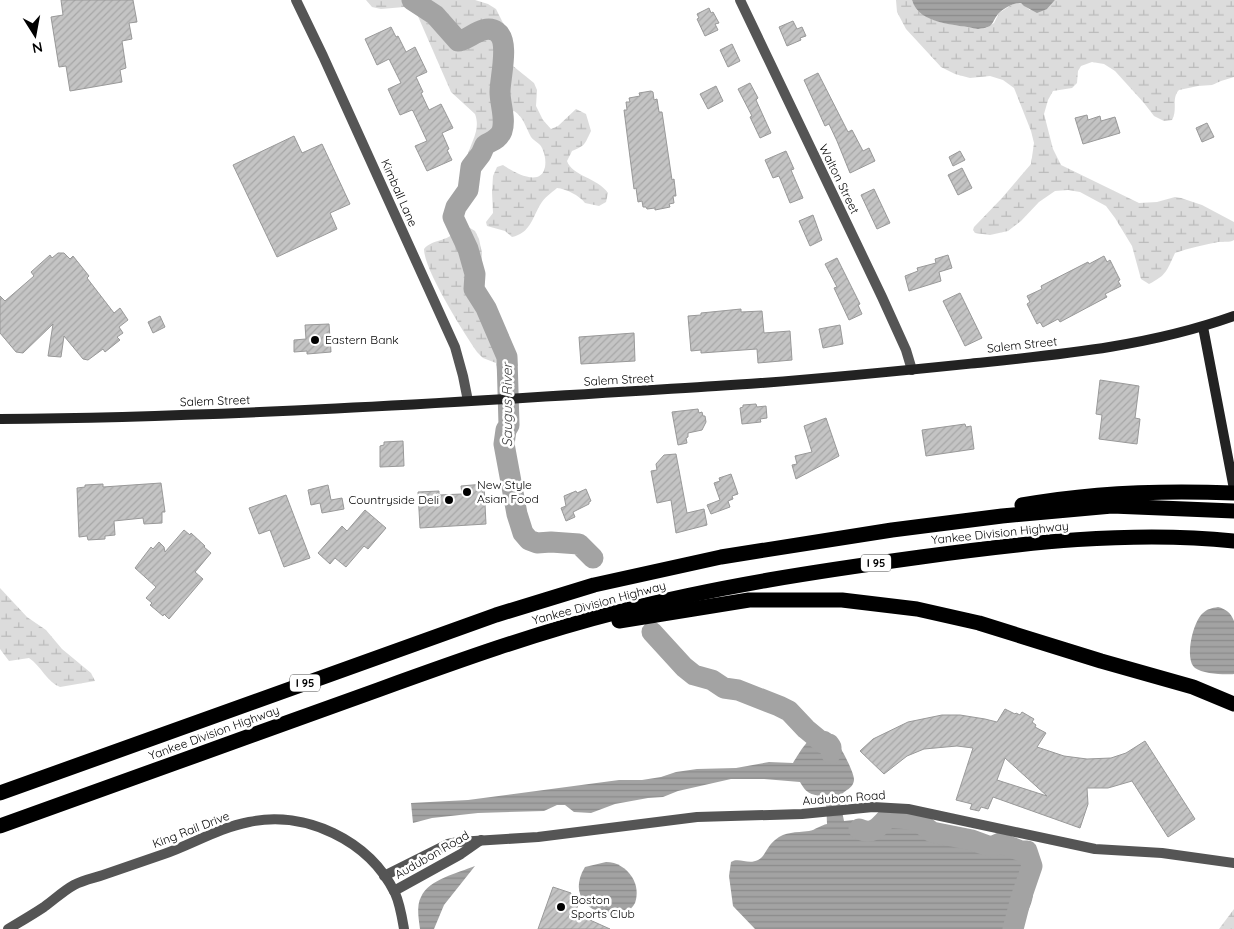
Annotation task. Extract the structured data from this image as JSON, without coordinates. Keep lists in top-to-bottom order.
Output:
{
  "streets": {
    "highway": ["Yankee Division Highway", "I 95"],
    "main road": ["Salem Street"],
    "street": [
      "Walton Street",
      "Kimball Lane",
      "Audubon Road",
      "King Rail Drive"
    ]
  },
  "crossings": [
    ["Walton Street", "Salem Street"],
    ["Kimball Lane", "Salem Street"],
    ["Audubon Road", "King Rail Drive"]
  ],
  "water": ["Saugus River"],
  "places": [
    "Eastern Bank",
    "New Style Asian Food",
    "Countryside Deli",
    "Boston Sports Club"
  ],
  "north": "bottom"
}
